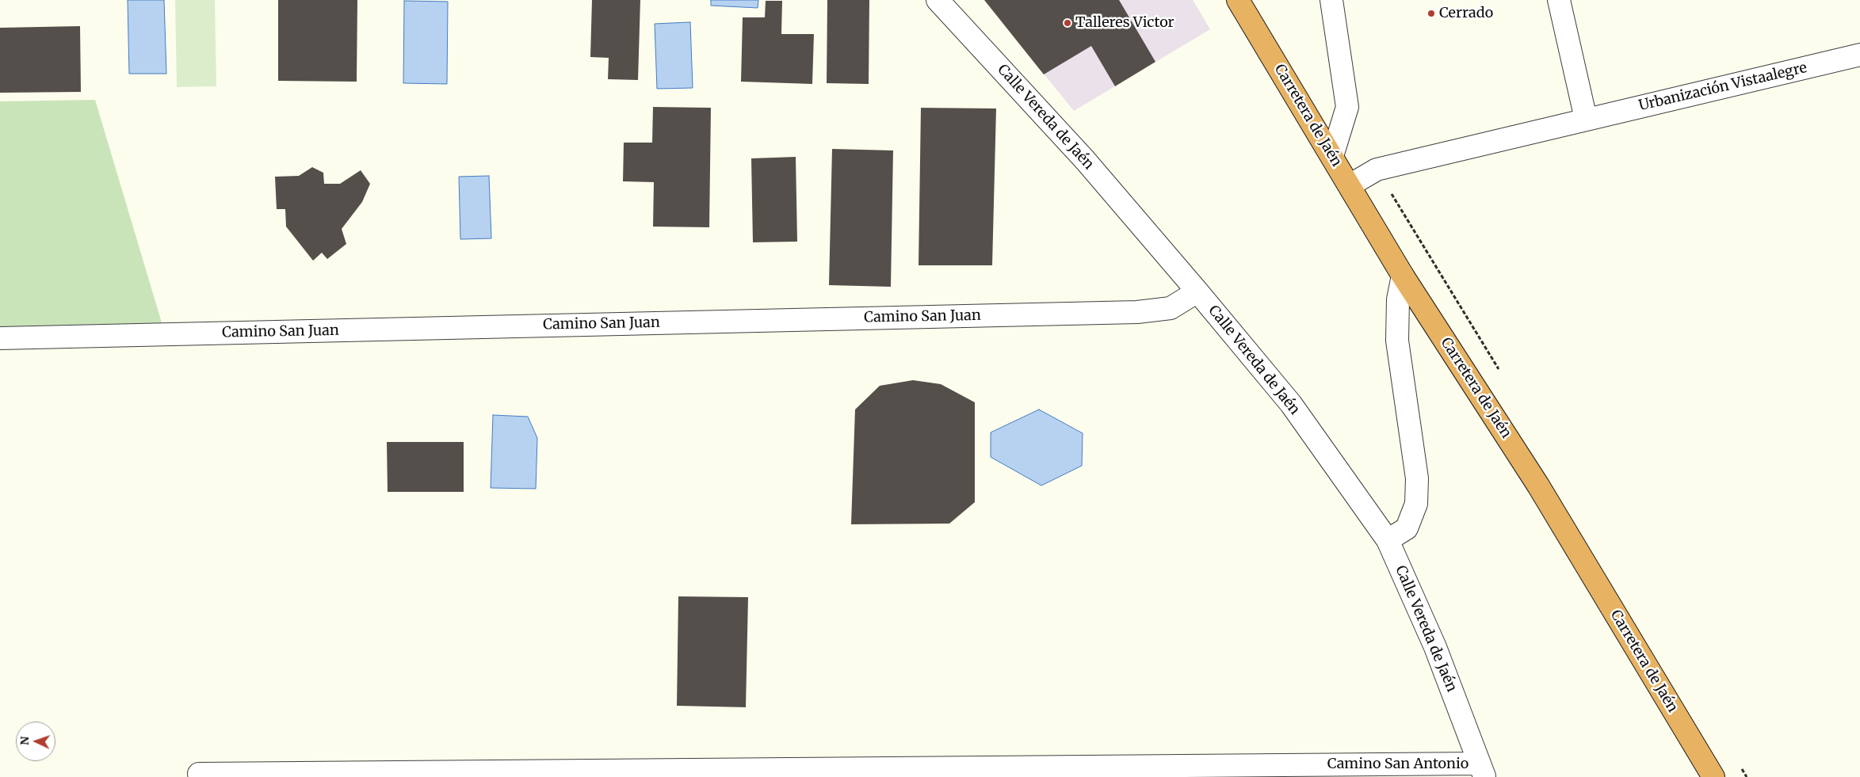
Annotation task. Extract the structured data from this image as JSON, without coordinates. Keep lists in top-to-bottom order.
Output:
{
  "streets": {
    "highway": ["Carretera de Jaén"],
    "street": [
      "Urbanización Vistaalegre",
      "Calle Vereda de Jaén",
      "Camino San Juan",
      "Camino San Antonio"
    ]
  },
  "crossings": [
    ["Urbanización Vistaalegre", "Carretera de Jaén"],
    ["Calle Vereda de Jaén", "Camino San Juan"],
    ["Calle Vereda de Jaén", "Camino San Antonio"]
  ],
  "places": ["Cerrado", "Talleres Victor"],
  "north": "left"
}
